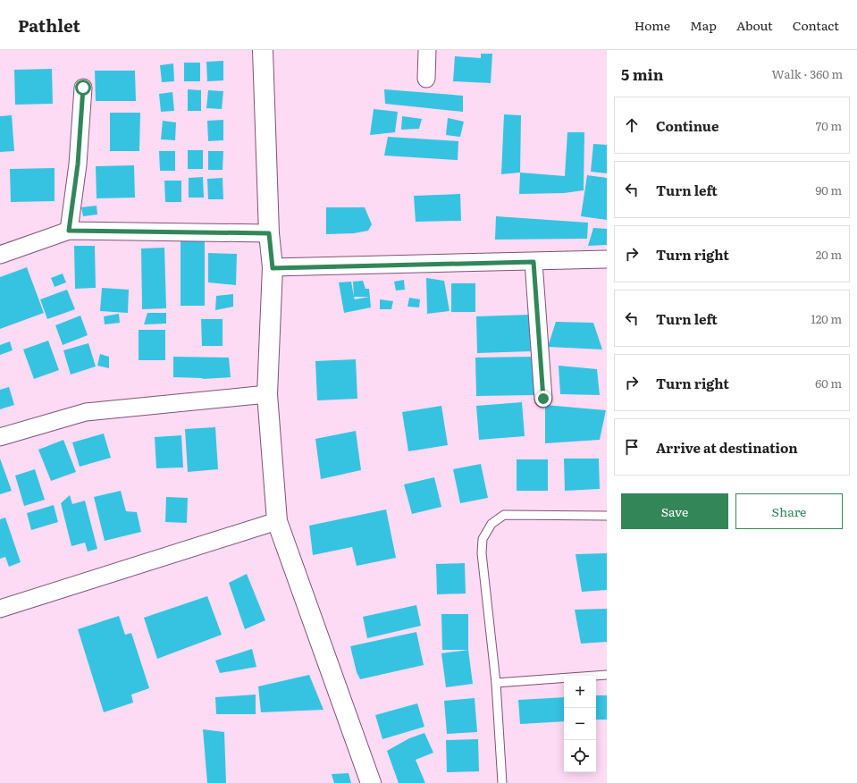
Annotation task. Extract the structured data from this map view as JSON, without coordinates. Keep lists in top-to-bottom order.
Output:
{
  "page": {
    "header": "Pathlet",
    "nav": [
      "Home",
      "Map",
      "About",
      "Contact"
    ],
    "heading": ["5 min", "Walk · 360 m"],
    "list": [
      ["Continue", "70 m"],
      ["Turn left", "90 m"],
      ["Turn right", "20 m"],
      ["Turn left", "120 m"],
      ["Turn right", "60 m"],
      "Arrive at destination"
    ],
    "buttons": ["Save", "Share"],
    "map_buttons": ["+", "−"]
  }
}
